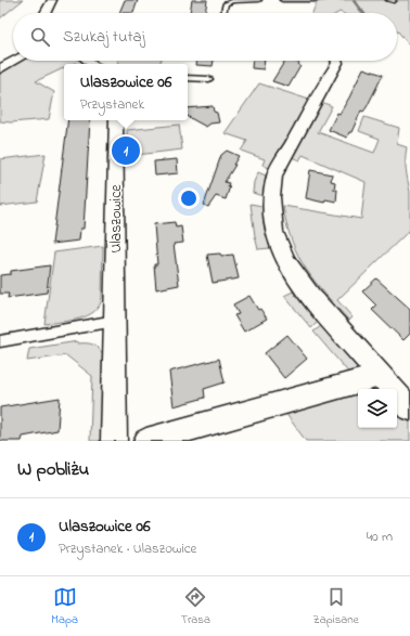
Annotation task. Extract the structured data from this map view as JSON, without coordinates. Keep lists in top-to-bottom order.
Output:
{
  "streets": {
    "street": ["Ulaszowice"]
  },
  "page": {
    "search": "Szukaj tutaj",
    "popup": ["Ulaszowice 06", "Przystanek"],
    "pins": "1",
    "heading": "W pobliżu",
    "list": [
      {
        "mark": "1",
        "name": "Ulaszowice 06",
        "note": "Przystanek · Ulaszowice",
        "value": "40 m"
      }
    ],
    "nav": ["Mapa", "Trasa", "Zapisane"]
  }
}
